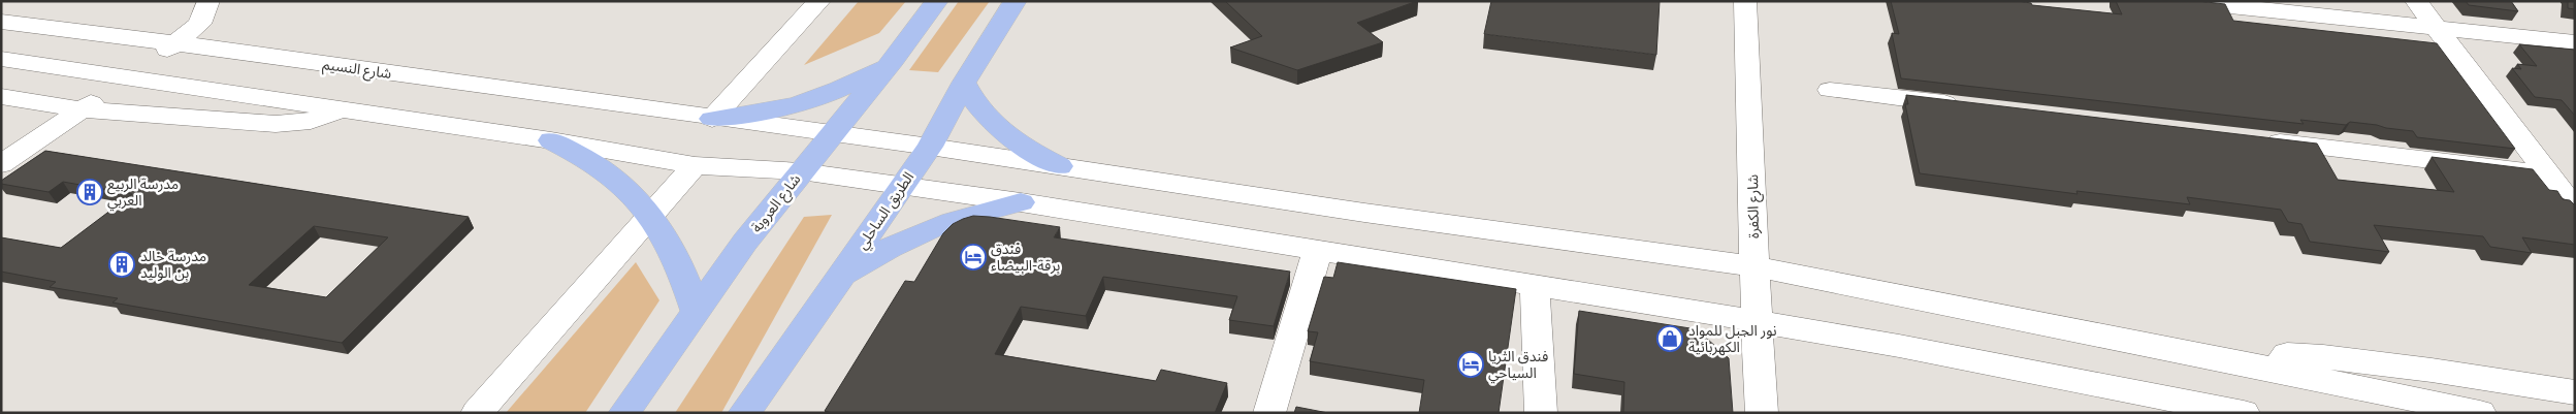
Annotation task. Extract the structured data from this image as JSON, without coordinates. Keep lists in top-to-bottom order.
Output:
{
  "streets": {
    "highway": ["شارع العروبة", "الطريق الساحلي"],
    "street": ["شارع النسيم", "شارع الكفرة"]
  },
  "crossings": [
    ["شارع النسيم", "شارع العروبة"],
    ["شارع النسيم", "شارع الكفرة"],
    ["شارع النسيم", "الطريق الساحلي"]
  ],
  "places": {
    "building": ["مدرسة الربيع العربي", "مدرسة خالد بن الوليد"],
    "hotel": ["فندق برقة-البيضاء", "فندق الثريا السياحي"],
    "shop": ["نور الجبل للمواد الكهربائية"]
  }
}
